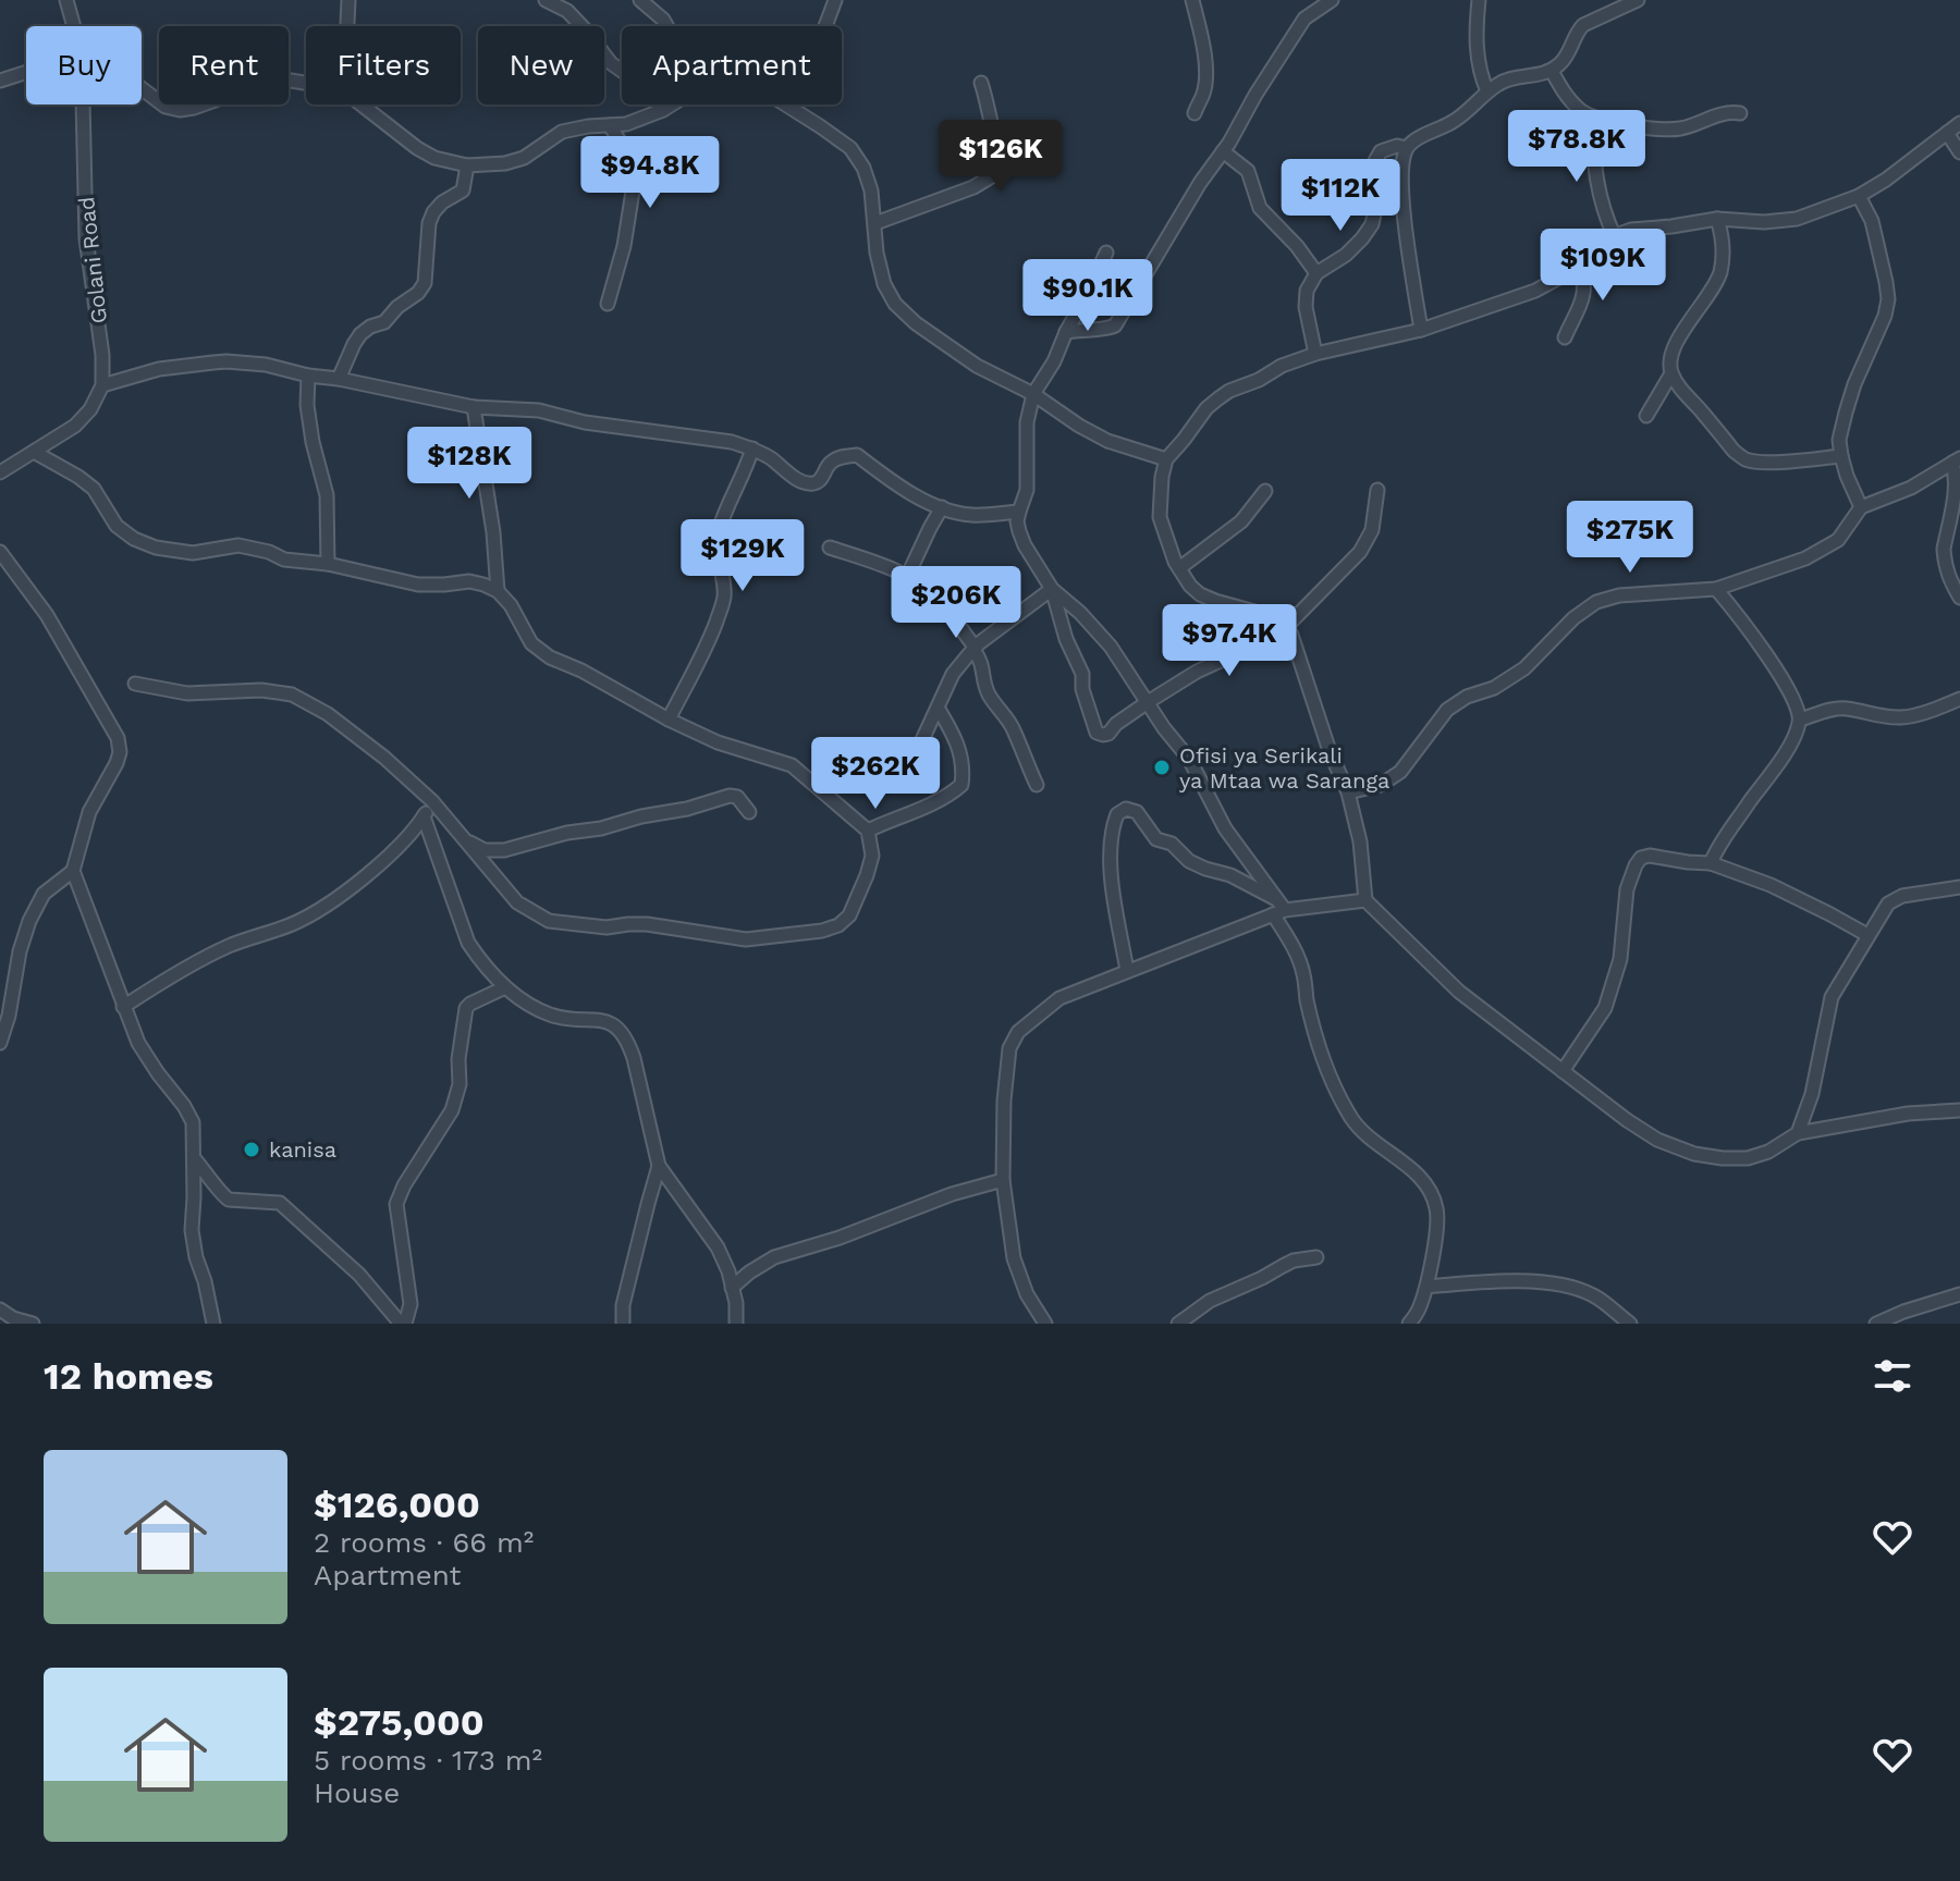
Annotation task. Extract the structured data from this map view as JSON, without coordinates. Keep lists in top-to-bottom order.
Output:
{
  "streets": {
    "street": ["Golani Road"]
  },
  "places": ["Ofisi ya Serikali ya Mtaa wa Saranga", "kanisa"],
  "page": {
    "chip": [
      "Buy",
      "Rent",
      "Filters",
      "New",
      "Apartment"
    ],
    "price": [
      "$78.8K",
      "$126K",
      "$94.8K",
      "$112K",
      "$109K",
      "$90.1K",
      "$128K",
      "$275K",
      "$129K",
      "$206K",
      "$97.4K",
      "$262K"
    ],
    "heading": "12 homes",
    "list": [
      {
        "name": "$126,000",
        "note": "2 rooms · 66 m² · Apartment"
      },
      {
        "name": "$275,000",
        "note": "5 rooms · 173 m² · House"
      }
    ]
  }
}
